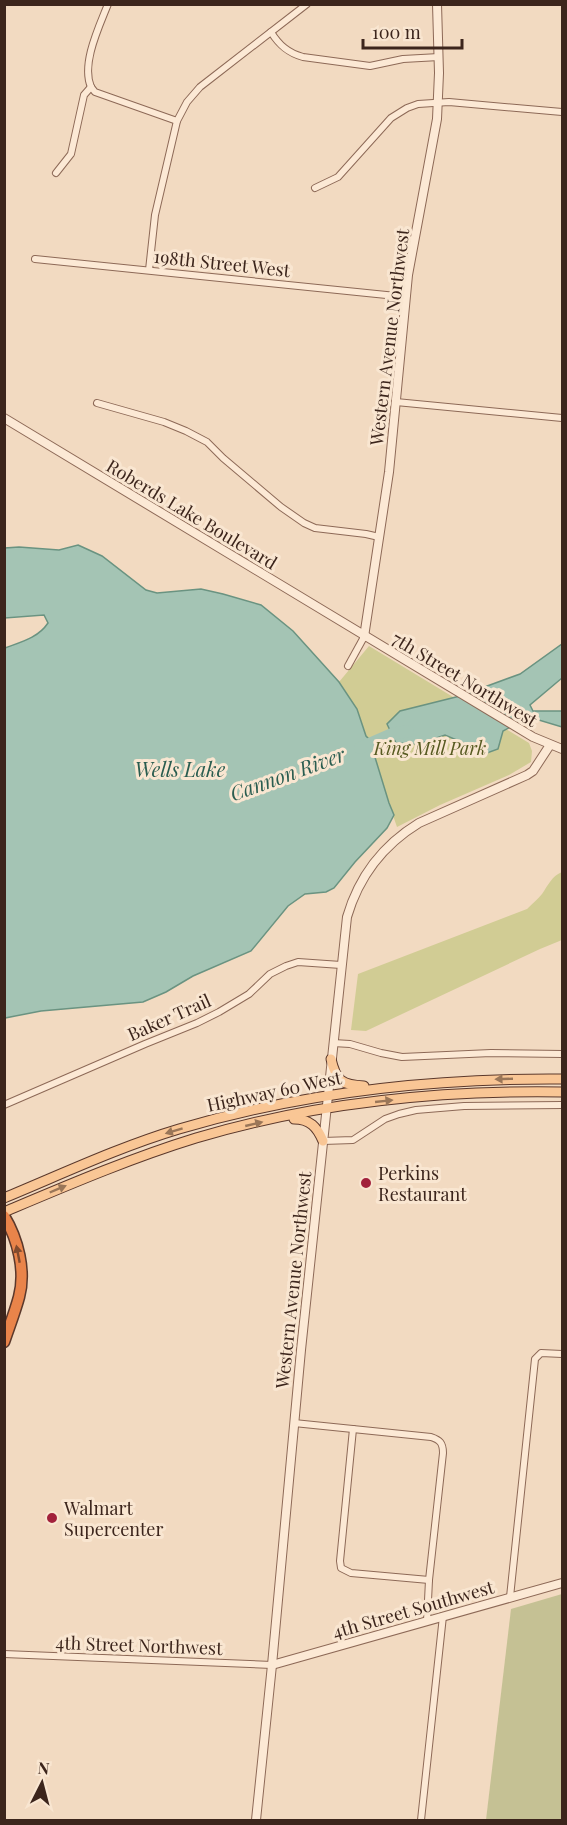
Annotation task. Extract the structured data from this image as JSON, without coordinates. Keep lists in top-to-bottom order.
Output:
{
  "streets": {
    "main road": ["Highway 60 West"],
    "street": [
      "198th Street West",
      "Western Avenue Northwest",
      "Roberds Lake Boulevard",
      "7th Street Northwest",
      "Baker Trail",
      "4th Street Southwest",
      "4th Street Northwest"
    ]
  },
  "crossings": [
    ["198th Street West", "Western Avenue Northwest"],
    ["Western Avenue Northwest", "Roberds Lake Boulevard"],
    ["Western Avenue Northwest", "7th Street Northwest"],
    ["Western Avenue Northwest", "Baker Trail"],
    ["Western Avenue Northwest", "Highway 60 West"],
    ["Western Avenue Northwest", "4th Street Southwest"],
    ["Western Avenue Northwest", "4th Street Northwest"],
    ["Roberds Lake Boulevard", "7th Street Northwest"],
    ["4th Street Southwest", "4th Street Northwest"]
  ],
  "water": ["Wells Lake", "Cannon River"],
  "parks": ["King Mill Park"],
  "places": ["Perkins Restaurant", "Walmart Supercenter"],
  "scale_bar": "100 m",
  "north": "top"
}
